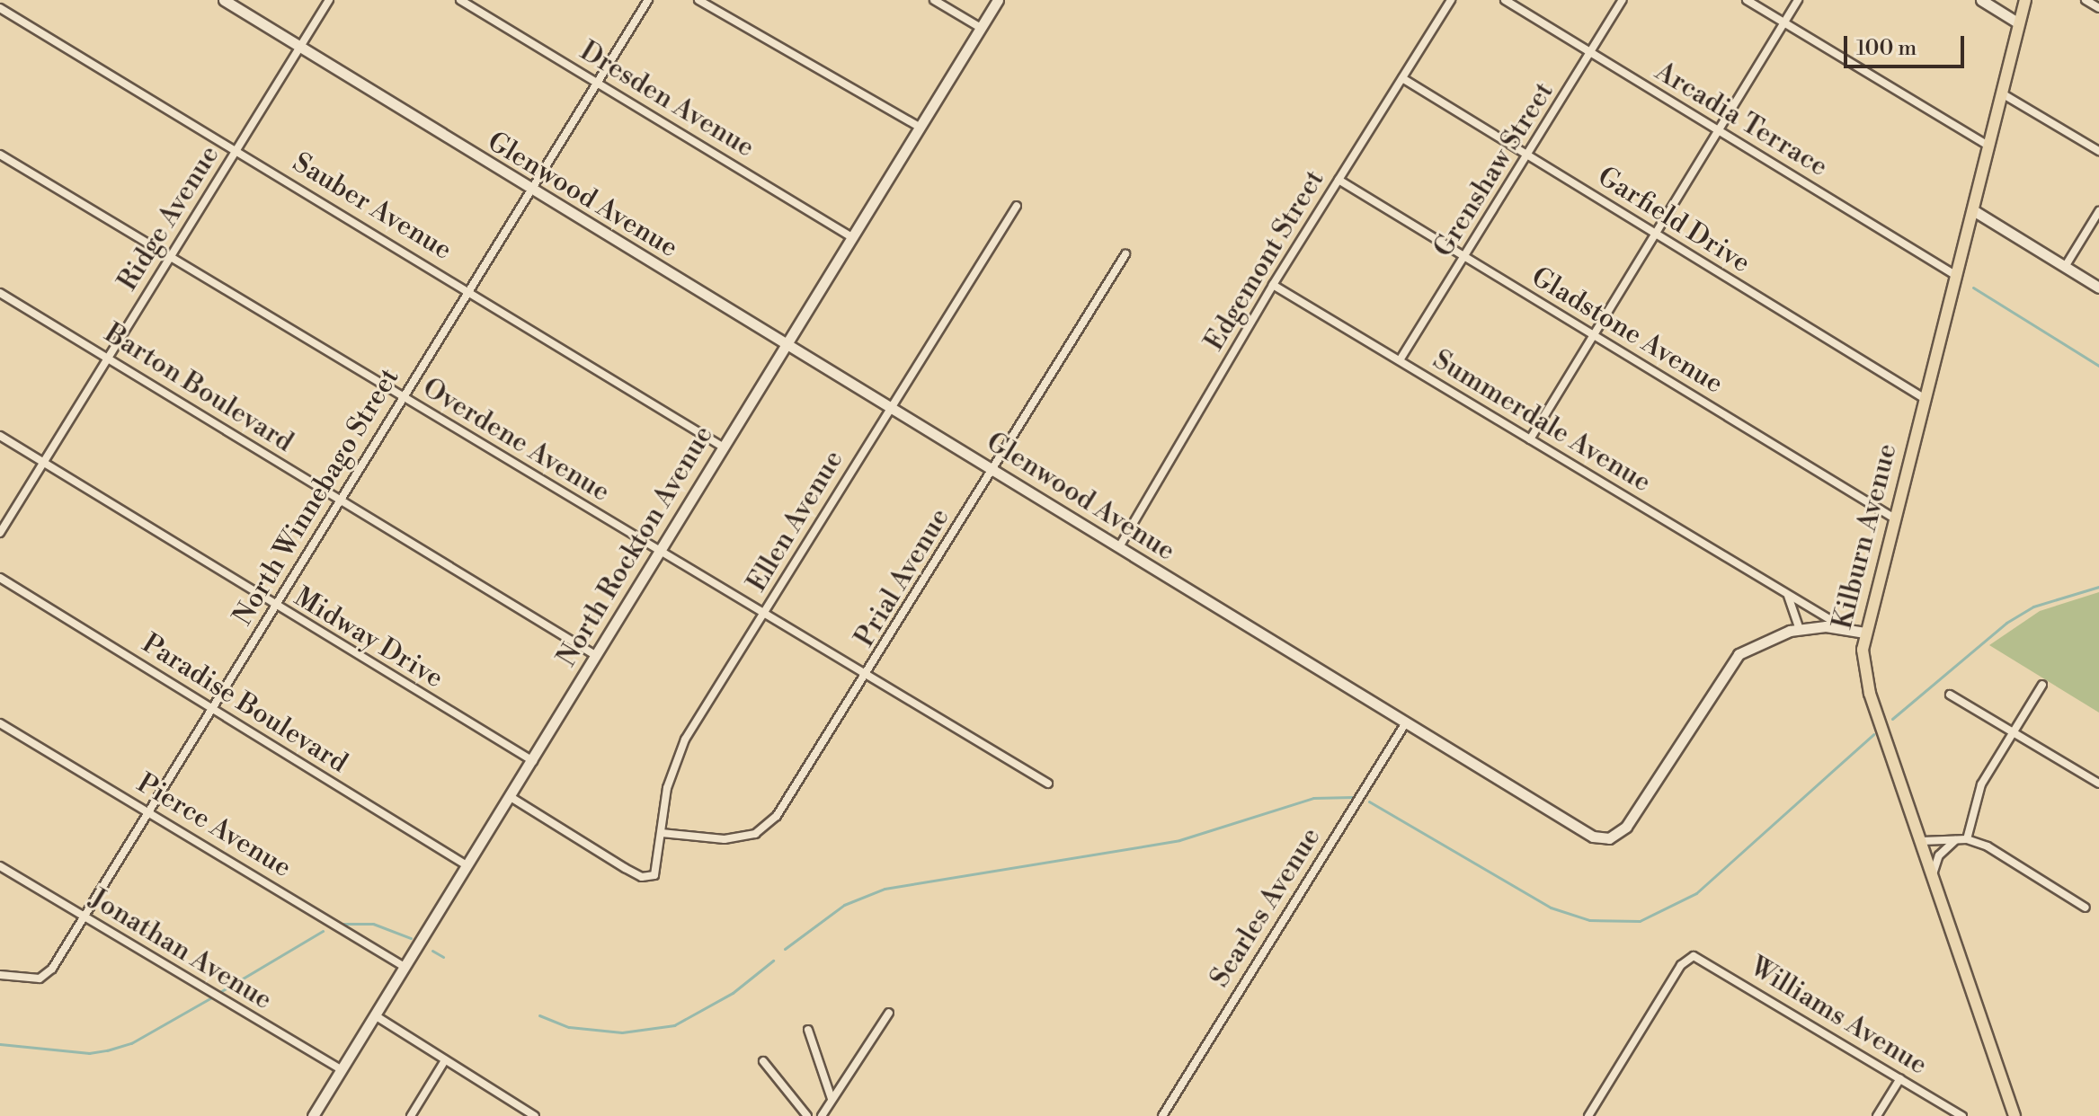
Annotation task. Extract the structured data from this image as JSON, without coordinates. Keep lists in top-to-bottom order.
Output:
{
  "streets": {
    "main road": ["Kilburn Avenue"],
    "street": [
      "Dresden Avenue",
      "Arcadia Terrace",
      "Grenshaw Street",
      "Glenwood Avenue",
      "Sauber Avenue",
      "Ridge Avenue",
      "Garfield Drive",
      "Edgemont Street",
      "Gladstone Avenue",
      "Barton Boulevard",
      "Summerdale Avenue",
      "Overdene Avenue",
      "North Winnebago Street",
      "Ellen Avenue",
      "North Rockton Avenue",
      "Prial Avenue",
      "Midway Drive",
      "Paradise Boulevard",
      "Pierce Avenue",
      "Searles Avenue",
      "Jonathan Avenue",
      "Williams Avenue"
    ]
  },
  "crossings": [
    ["Dresden Avenue", "North Winnebago Street"],
    ["Dresden Avenue", "North Rockton Avenue"],
    ["Arcadia Terrace", "Grenshaw Street"],
    ["Arcadia Terrace", "Kilburn Avenue"],
    ["Grenshaw Street", "Garfield Drive"],
    ["Grenshaw Street", "Gladstone Avenue"],
    ["Grenshaw Street", "Summerdale Avenue"],
    ["Glenwood Avenue", "Ridge Avenue"],
    ["Glenwood Avenue", "Edgemont Street"],
    ["Glenwood Avenue", "Summerdale Avenue"],
    ["Glenwood Avenue", "North Winnebago Street"],
    ["Glenwood Avenue", "Ellen Avenue"],
    ["Glenwood Avenue", "Kilburn Avenue"],
    ["Glenwood Avenue", "North Rockton Avenue"],
    ["Glenwood Avenue", "Prial Avenue"],
    ["Glenwood Avenue", "Searles Avenue"],
    ["Sauber Avenue", "Ridge Avenue"],
    ["Sauber Avenue", "North Winnebago Street"],
    ["Sauber Avenue", "North Rockton Avenue"],
    ["Ridge Avenue", "Barton Boulevard"],
    ["Ridge Avenue", "Overdene Avenue"],
    ["Ridge Avenue", "Midway Drive"],
    ["Garfield Drive", "Edgemont Street"],
    ["Garfield Drive", "Kilburn Avenue"],
    ["Edgemont Street", "Gladstone Avenue"],
    ["Edgemont Street", "Summerdale Avenue"],
    ["Gladstone Avenue", "Kilburn Avenue"],
    ["Barton Boulevard", "North Winnebago Street"],
    ["Barton Boulevard", "North Rockton Avenue"],
    ["Overdene Avenue", "North Winnebago Street"],
    ["Overdene Avenue", "Ellen Avenue"],
    ["Overdene Avenue", "North Rockton Avenue"],
    ["Overdene Avenue", "Prial Avenue"],
    ["North Winnebago Street", "Midway Drive"],
    ["North Winnebago Street", "Paradise Boulevard"],
    ["North Winnebago Street", "Pierce Avenue"],
    ["North Winnebago Street", "Jonathan Avenue"],
    ["Ellen Avenue", "North Rockton Avenue"],
    ["Ellen Avenue", "Prial Avenue"],
    ["North Rockton Avenue", "Midway Drive"],
    ["North Rockton Avenue", "Paradise Boulevard"],
    ["North Rockton Avenue", "Pierce Avenue"],
    ["North Rockton Avenue", "Jonathan Avenue"]
  ],
  "scale_bar": "100 m"
}
